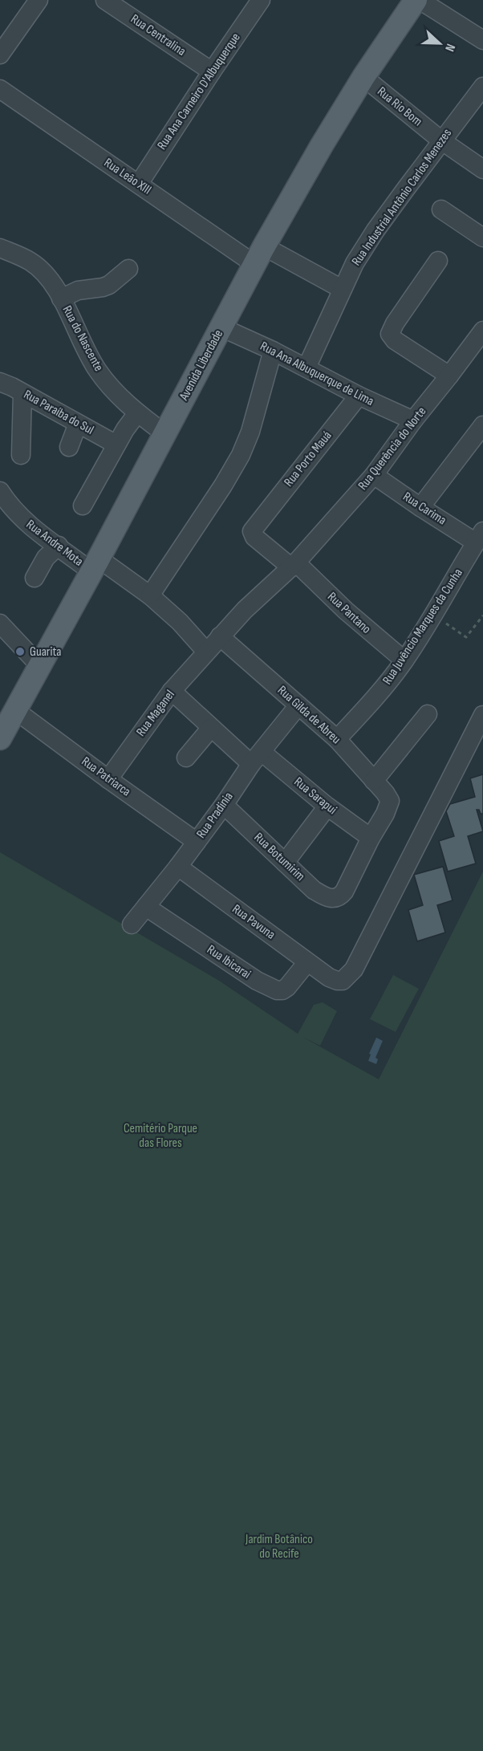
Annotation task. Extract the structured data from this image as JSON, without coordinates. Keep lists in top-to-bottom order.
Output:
{
  "streets": {
    "main road": ["Avenida Liberdade"],
    "street": [
      "Rua Centralina",
      "Rua Ana Carneiro D'Albuquerque",
      "Rua Rio Bom",
      "Rua Leão XIII",
      "Rua Industrial Antônio Carlos Menezes",
      "Rua do Nascente",
      "Rua Ana Albuquerque de Lima",
      "Rua Paraíba do Sul",
      "Rua Querência do Norte",
      "Rua Porto Mauá",
      "Rua Carima",
      "Rua Andre Mota",
      "Rua Pantano",
      "Rua Juvêncio Marques da Cunha",
      "Rua Maganel",
      "Rua Gilda de Abreu",
      "Rua Patriarca",
      "Rua Sarapui",
      "Rua Pradinia",
      "Rua Botumirim",
      "Rua Pavuna",
      "Rua Ibicarai"
    ]
  },
  "crossings": [
    ["Rua Centralina", "Rua Ana Carneiro D'Albuquerque"],
    ["Rua Ana Carneiro D'Albuquerque", "Rua Leão XIII"],
    ["Rua Rio Bom", "Rua Industrial Antônio Carlos Menezes"],
    ["Rua Rio Bom", "Avenida Liberdade"],
    ["Rua Leão XIII", "Rua Industrial Antônio Carlos Menezes"],
    ["Rua Leão XIII", "Avenida Liberdade"],
    ["Rua Industrial Antônio Carlos Menezes", "Rua Ana Albuquerque de Lima"],
    ["Rua do Nascente", "Avenida Liberdade"],
    ["Avenida Liberdade", "Rua Ana Albuquerque de Lima"],
    ["Avenida Liberdade", "Rua Andre Mota"],
    ["Avenida Liberdade", "Rua Patriarca"],
    ["Rua Ana Albuquerque de Lima", "Rua Querência do Norte"],
    ["Rua Ana Albuquerque de Lima", "Rua Porto Mauá"],
    ["Rua Querência do Norte", "Rua Carima"],
    ["Rua Querência do Norte", "Rua Pantano"],
    ["Rua Querência do Norte", "Rua Maganel"],
    ["Rua Porto Mauá", "Rua Pantano"],
    ["Rua Carima", "Rua Juvêncio Marques da Cunha"],
    ["Rua Pantano", "Rua Juvêncio Marques da Cunha"],
    ["Rua Pantano", "Rua Maganel"],
    ["Rua Juvêncio Marques da Cunha", "Rua Gilda de Abreu"],
    ["Rua Maganel", "Rua Gilda de Abreu"],
    ["Rua Maganel", "Rua Patriarca"],
    ["Rua Maganel", "Rua Sarapui"],
    ["Rua Gilda de Abreu", "Rua Sarapui"],
    ["Rua Gilda de Abreu", "Rua Pradinia"],
    ["Rua Gilda de Abreu", "Rua Botumirim"],
    ["Rua Patriarca", "Rua Pradinia"],
    ["Rua Sarapui", "Rua Pradinia"],
    ["Rua Sarapui", "Rua Botumirim"],
    ["Rua Pradinia", "Rua Botumirim"],
    ["Rua Pradinia", "Rua Pavuna"],
    ["Rua Pradinia", "Rua Ibicarai"],
    ["Rua Pavuna", "Rua Ibicarai"]
  ],
  "parks": ["Cemitério Parque das Flores", "Jardim Botânico do Recife"],
  "places": ["Guarita"],
  "north": "right"
}
